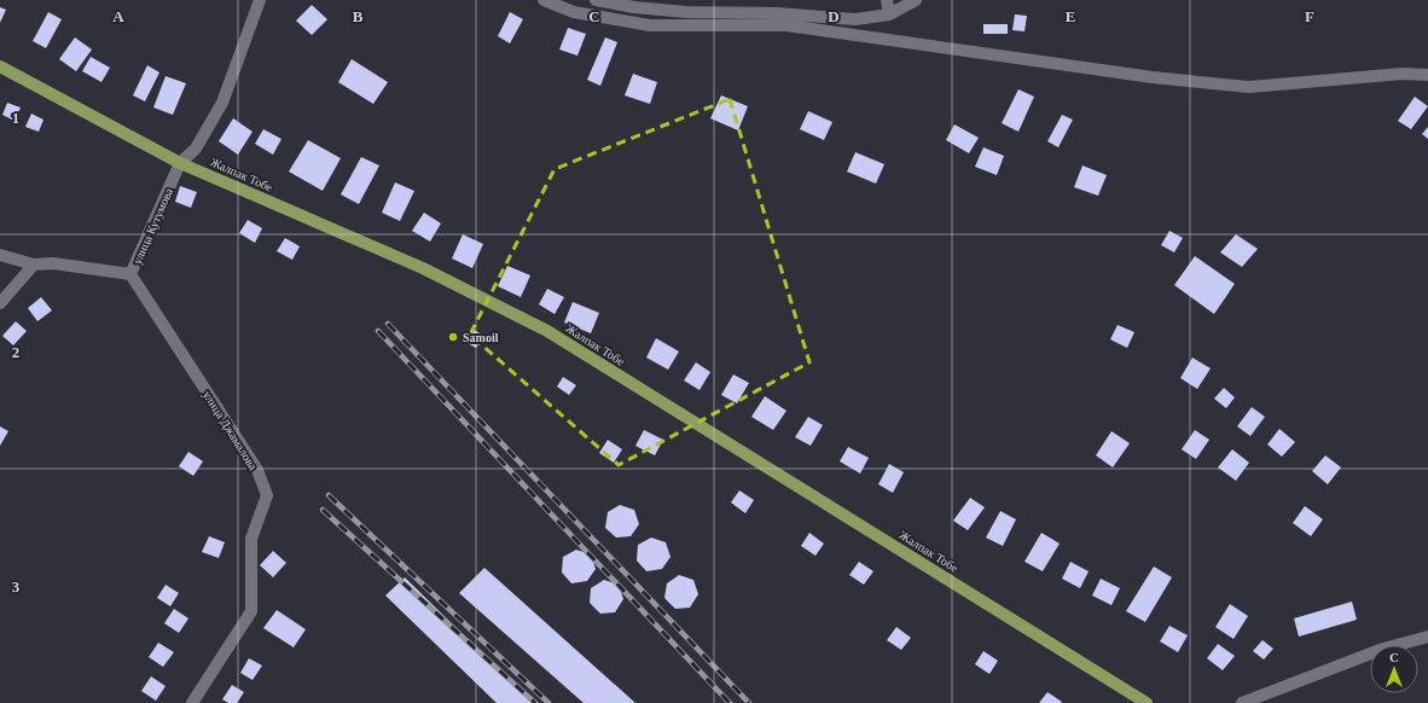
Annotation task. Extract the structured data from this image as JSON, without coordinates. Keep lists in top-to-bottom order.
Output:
{
  "streets": {
    "main road": ["Жалпак Тобе"],
    "street": ["улица Кутумова", "улица Джамалова"]
  },
  "crossings": [
    ["Жалпак Тобе", "улица Кутумова"],
    ["улица Кутумова", "улица Джамалова"]
  ],
  "places": ["Samoil"],
  "north": "top",
  "grid": {
    "columns": [
      "A",
      "B",
      "C",
      "D",
      "E",
      "F"
    ],
    "rows": ["1", "2", "3"]
  }
}
